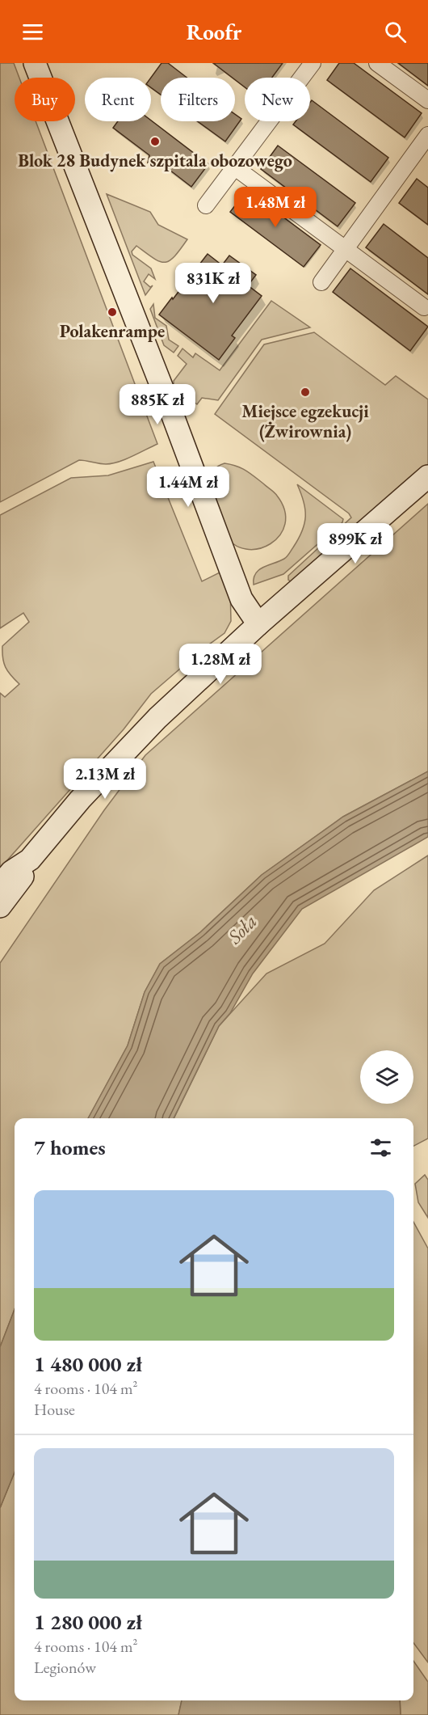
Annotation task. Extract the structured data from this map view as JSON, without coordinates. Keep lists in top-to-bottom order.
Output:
{
  "water": ["Soła"],
  "places": ["Blok 28 Budynek szpitala obozowego", "Polakenrampe", "Miejsce egzekucji (Żwirownia)"],
  "page": {
    "header": "Roofr",
    "chip": [
      "Buy",
      "Rent",
      "Filters",
      "New"
    ],
    "price": [
      "1.48M zł",
      "831K zł",
      "885K zł",
      "1.44M zł",
      "899K zł",
      "1.28M zł",
      "2.13M zł"
    ],
    "heading": "7 homes",
    "list": [
      {
        "name": "1 480 000 zł",
        "note": "4 rooms · 104 m² · House"
      },
      {
        "name": "1 280 000 zł",
        "note": "4 rooms · 104 m² · Legionów"
      }
    ]
  }
}
